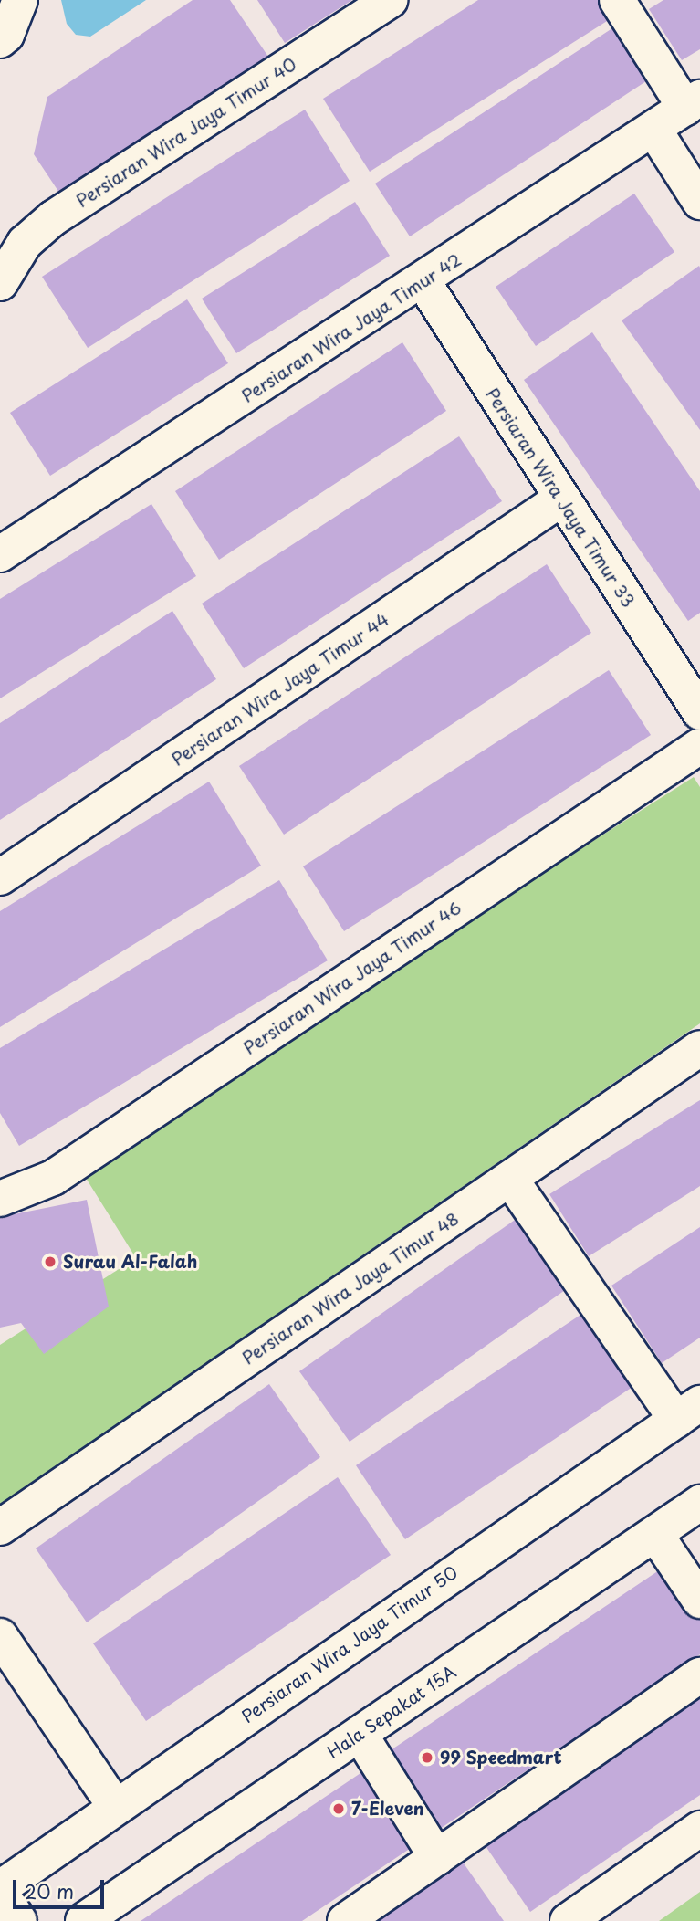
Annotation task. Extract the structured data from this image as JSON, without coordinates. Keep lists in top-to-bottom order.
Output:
{
  "streets": {
    "street": [
      "Persiaran Wira Jaya Timur 40",
      "Persiaran Wira Jaya Timur 42",
      "Persiaran Wira Jaya Timur 33",
      "Persiaran Wira Jaya Timur 44",
      "Persiaran Wira Jaya Timur 46",
      "Persiaran Wira Jaya Timur 48",
      "Persiaran Wira Jaya Timur 50",
      "Hala Sepakat 15A"
    ]
  },
  "crossings": [
    ["Persiaran Wira Jaya Timur 42", "Persiaran Wira Jaya Timur 33"],
    ["Persiaran Wira Jaya Timur 33", "Persiaran Wira Jaya Timur 44"]
  ],
  "places": ["Surau Al-Falah", "99 Speedmart", "7-Eleven"],
  "scale_bar": "20 m"
}
